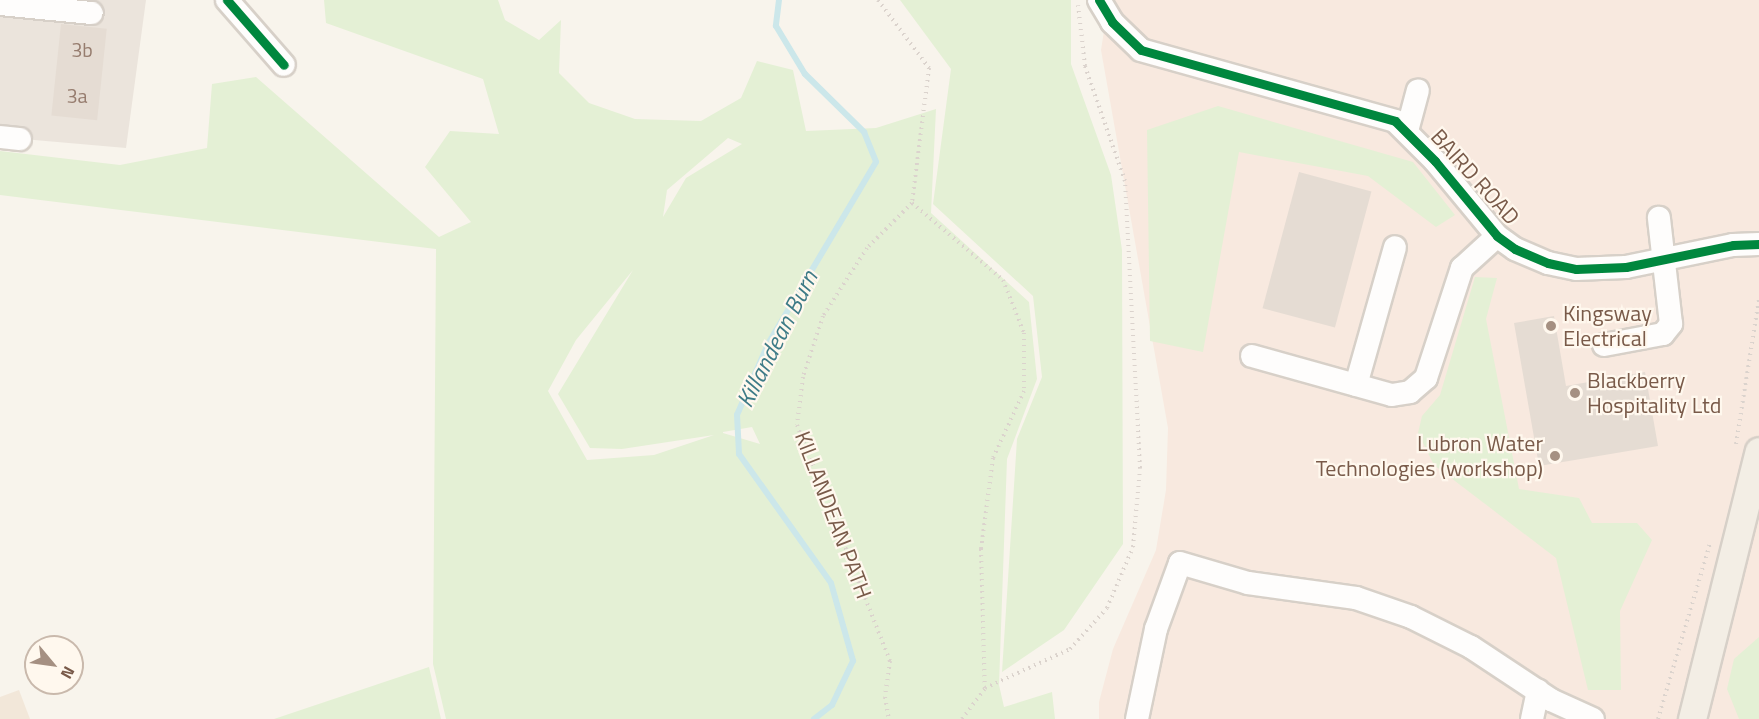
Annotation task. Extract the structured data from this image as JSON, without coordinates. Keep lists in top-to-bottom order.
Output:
{
  "streets": {
    "street": ["BAIRD ROAD"],
    "path": ["KILLANDEAN PATH"]
  },
  "water": ["Killandean Burn"],
  "places": ["Kingsway Electrical", "Blackberry Hospitality Ltd", "Lubron Water Technologies (workshop)"],
  "house_numbers": ["3b", "3a"],
  "north": "bottom right"
}
